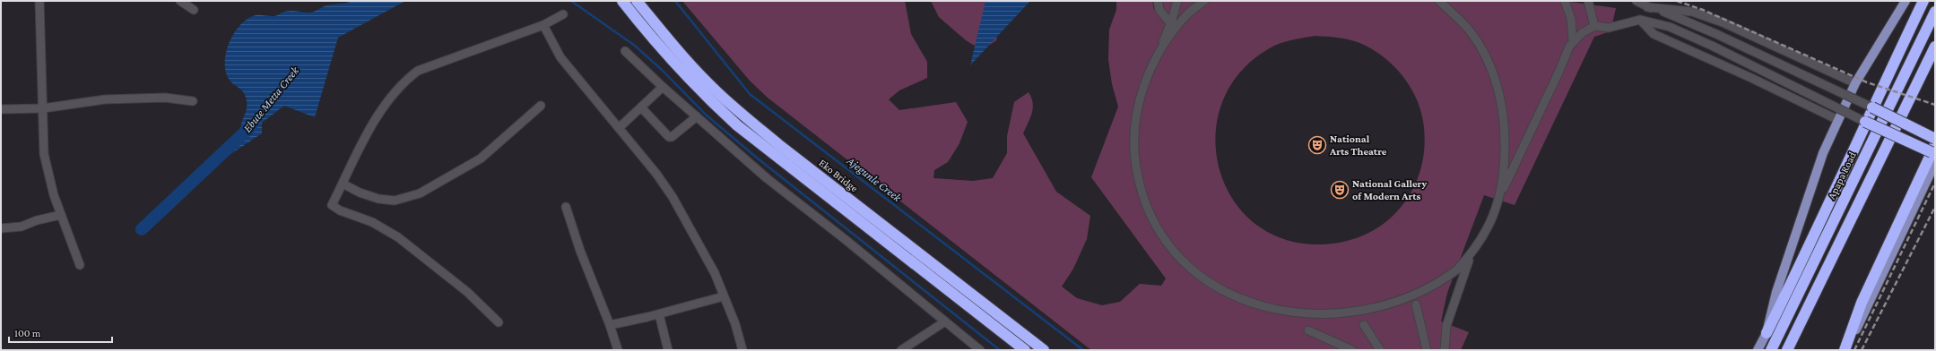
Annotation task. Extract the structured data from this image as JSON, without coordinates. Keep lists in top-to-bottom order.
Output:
{
  "streets": {
    "highway": ["Eko Bridge", "Apapa Road"]
  },
  "water": ["Ebute Metta Creek", "Ajegunle Creek"],
  "places": {
    "theatre": ["National Arts Theatre", "National Gallery of Modern Arts"]
  },
  "scale_bar": "100 m"
}
